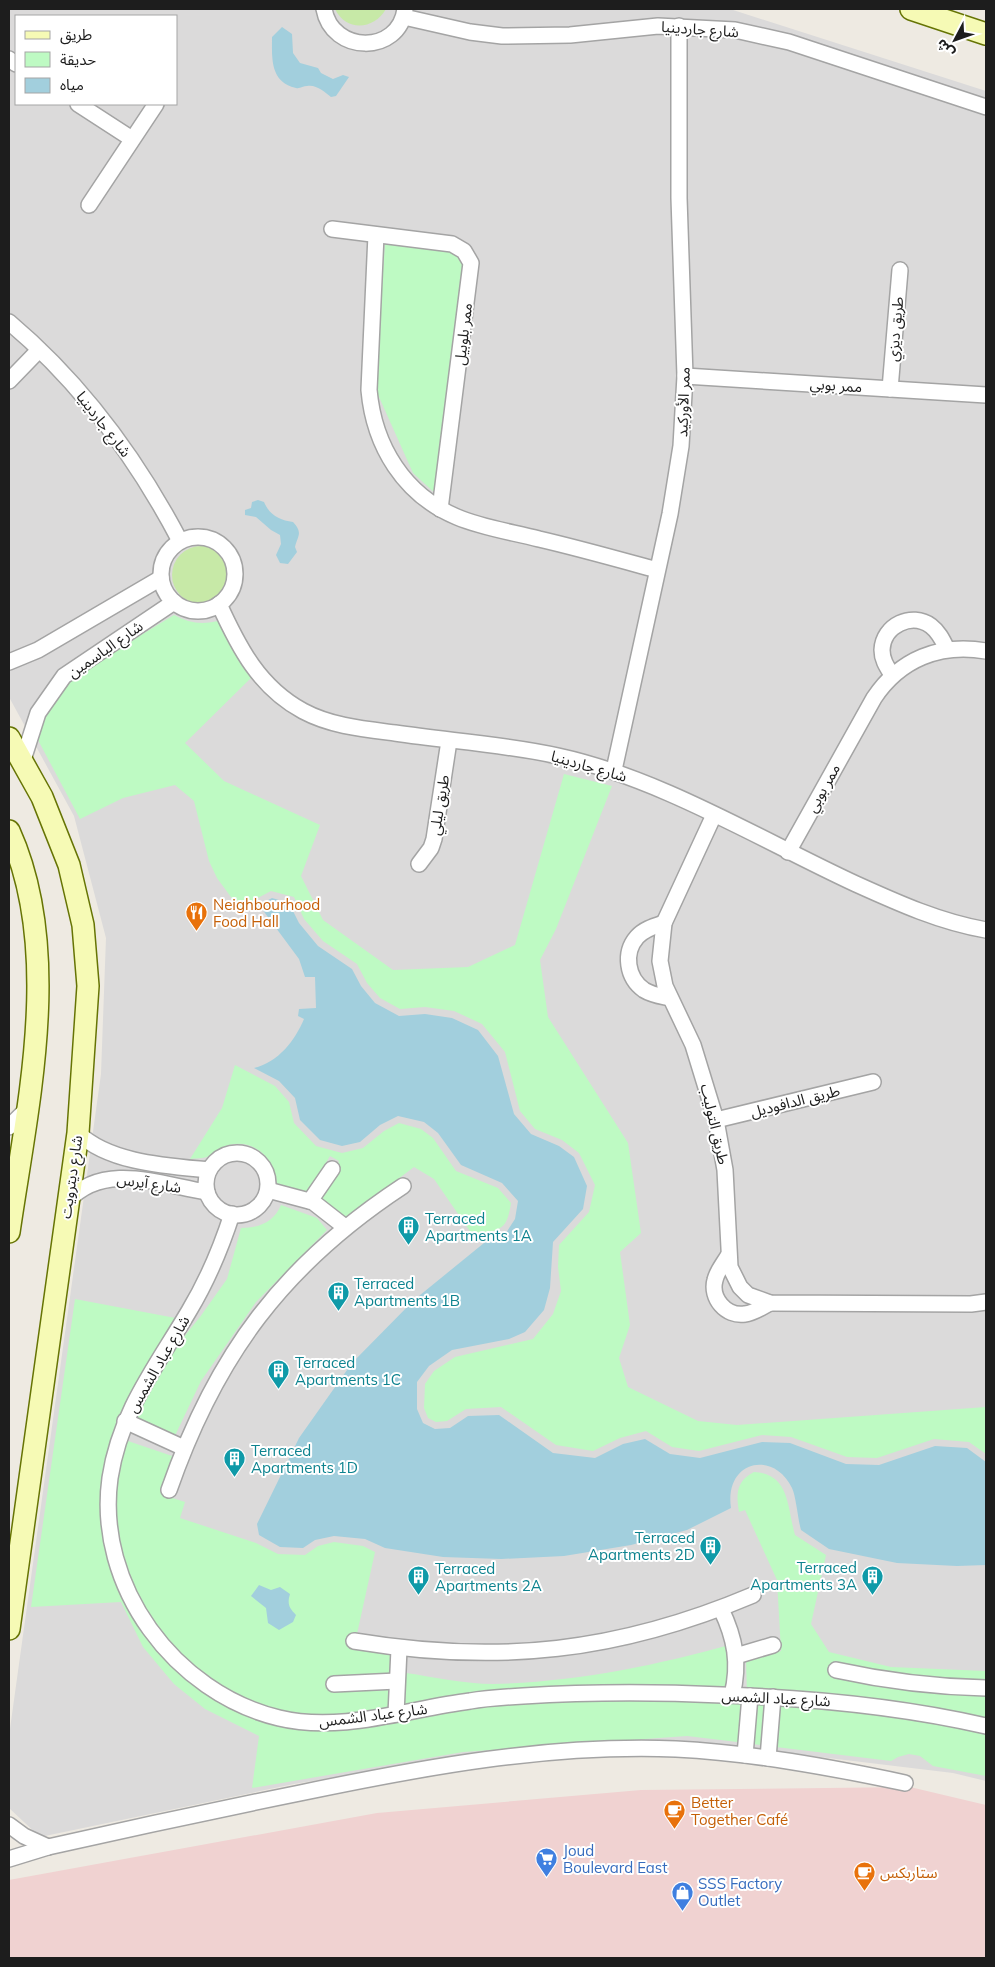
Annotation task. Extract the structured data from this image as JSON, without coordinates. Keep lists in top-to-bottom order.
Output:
{
  "streets": {
    "street": [
      "شارع جاردينيا",
      "طريق ديزي",
      "ممر بلوبيل",
      "ممر بوبي",
      "ممر الأوركيد",
      "شارع الياسمين",
      "طريق ليلي",
      "طريق الدافوديل",
      "طريق التوليب",
      "شارع ديترويت",
      "شارع آيرس",
      "شارع عباد الشمس"
    ]
  },
  "crossings": [
    ["شارع جاردينيا", "ممر بوبي"],
    ["شارع جاردينيا", "ممر الأوركيد"],
    ["شارع جاردينيا", "شارع الياسمين"],
    ["شارع جاردينيا", "طريق ليلي"],
    ["شارع جاردينيا", "طريق التوليب"],
    ["طريق ديزي", "ممر بوبي"],
    ["ممر بوبي", "ممر الأوركيد"],
    ["شارع الياسمين", "شارع ديترويت"],
    ["طريق الدافوديل", "طريق التوليب"],
    ["شارع ديترويت", "شارع آيرس"],
    ["شارع آيرس", "شارع عباد الشمس"]
  ],
  "places": {
    "restaurant": ["Neighbourhood Food Hall"],
    "building": [
      "Terraced Apartments 1A",
      "Terraced Apartments 1B",
      "Terraced Apartments 1C",
      "Terraced Apartments 1D",
      "Terraced Apartments 2D",
      "Terraced Apartments 3A",
      "Terraced Apartments 2A"
    ],
    "cafe": ["Better Together Café", "ستاربكس"],
    "supermarket": ["Joud Boulevard East"],
    "shop": ["SSS Factory Outlet"]
  },
  "legend": ["طريق", "حديقة", "مياه"],
  "north": "bottom left"
}
